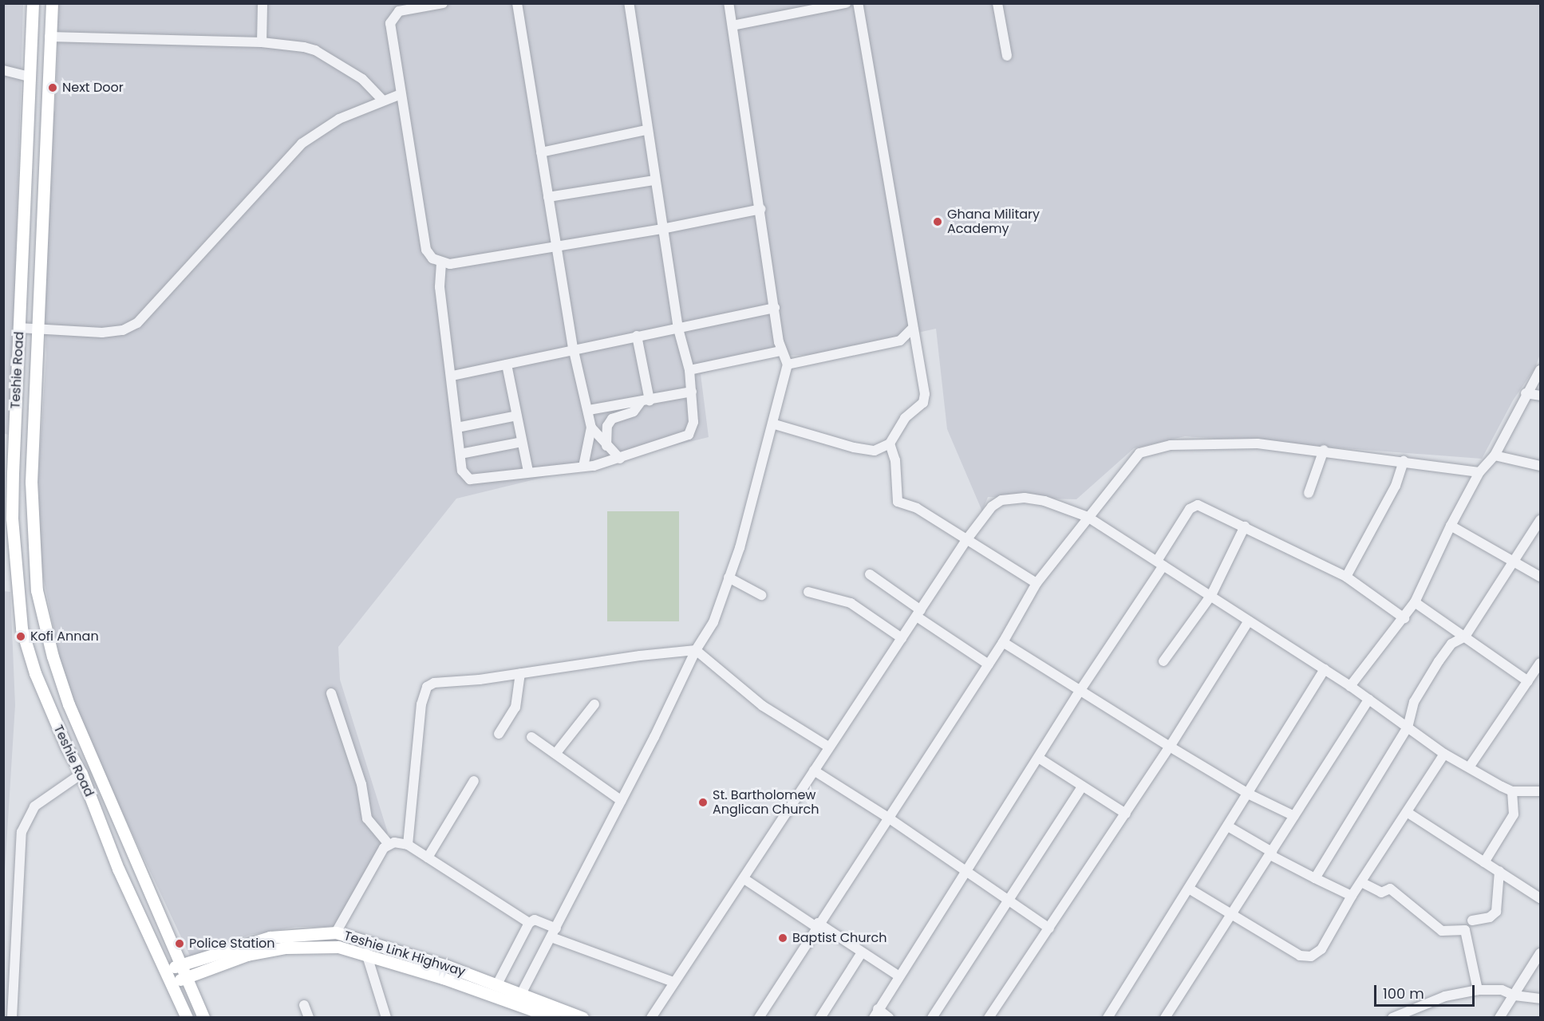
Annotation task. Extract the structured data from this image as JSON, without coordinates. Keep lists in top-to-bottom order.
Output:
{
  "streets": {
    "main road": ["Teshie Road", "Teshie Link Highway"]
  },
  "crossings": [
    ["Teshie Road", "Teshie Link Highway"]
  ],
  "places": [
    "Next Door",
    "Ghana Military Academy",
    "Kofi Annan",
    "St. Bartholomew Anglican Church",
    "Baptist Church",
    "Police Station"
  ],
  "scale_bar": "100 m"
}
